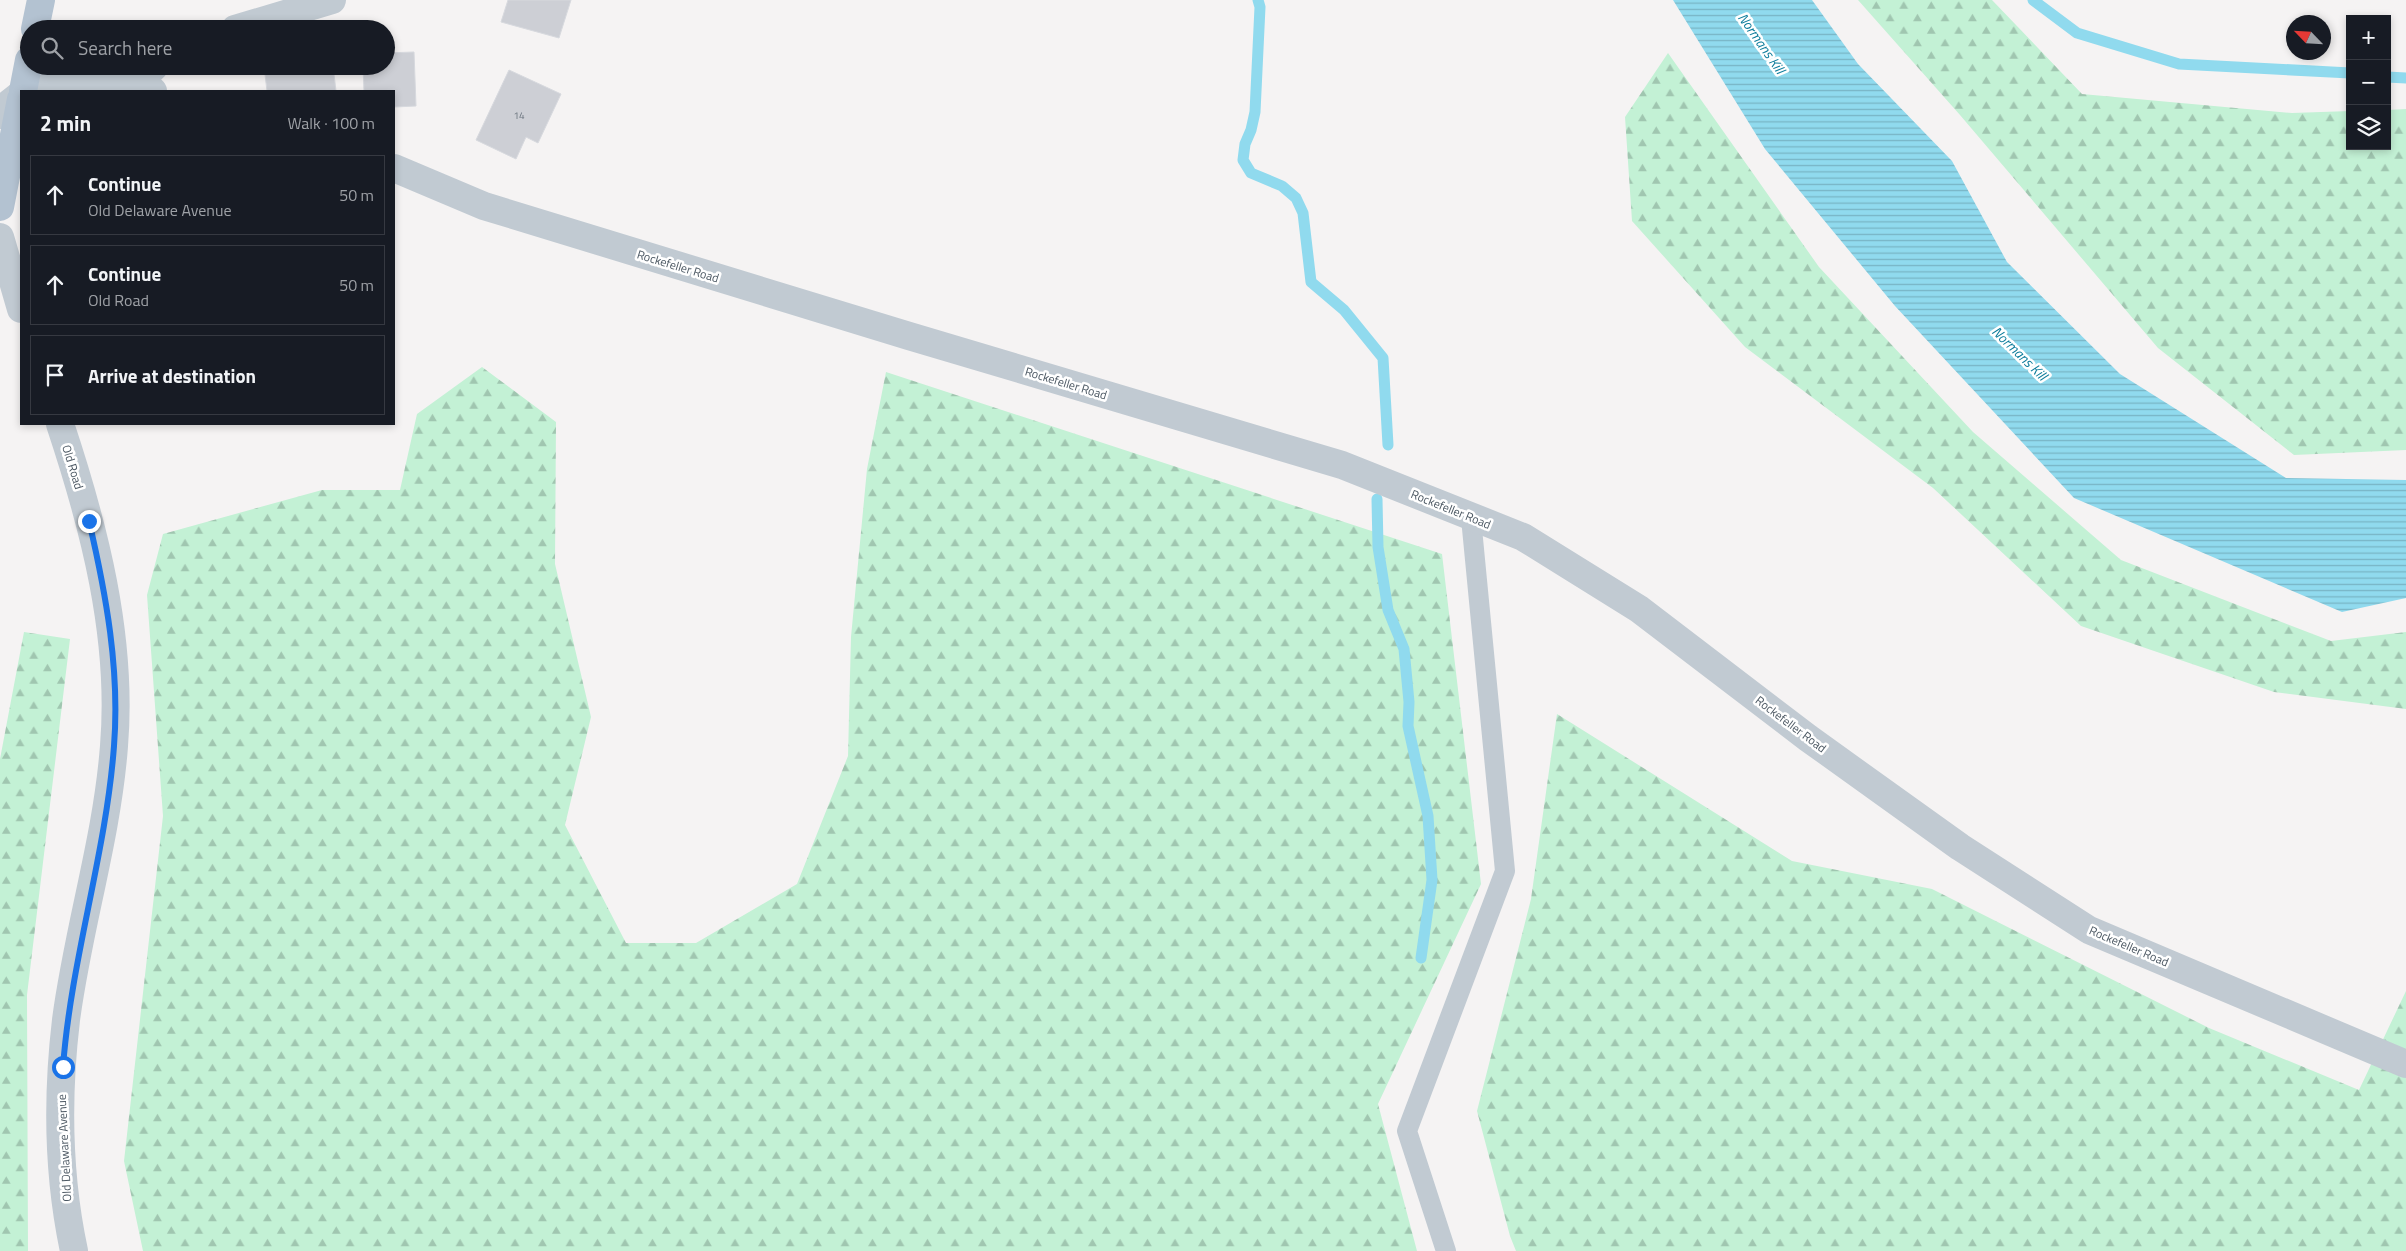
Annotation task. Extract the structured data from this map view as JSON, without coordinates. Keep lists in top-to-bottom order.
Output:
{
  "streets": {
    "street": ["Rockefeller Road", "Old Road", "Old Delaware Avenue"]
  },
  "crossings": [
    ["Old Road", "Old Delaware Avenue"]
  ],
  "water": ["Normans Kill"],
  "house_numbers": ["14"],
  "north": "top left",
  "page": {
    "map_buttons": ["+", "−"],
    "search": "Search here",
    "heading": ["2 min", "Walk · 100 m"],
    "list": [
      ["Continue", "Old Delaware Avenue", "50 m"],
      ["Continue", "Old Road", "50 m"],
      "Arrive at destination"
    ]
  }
}
